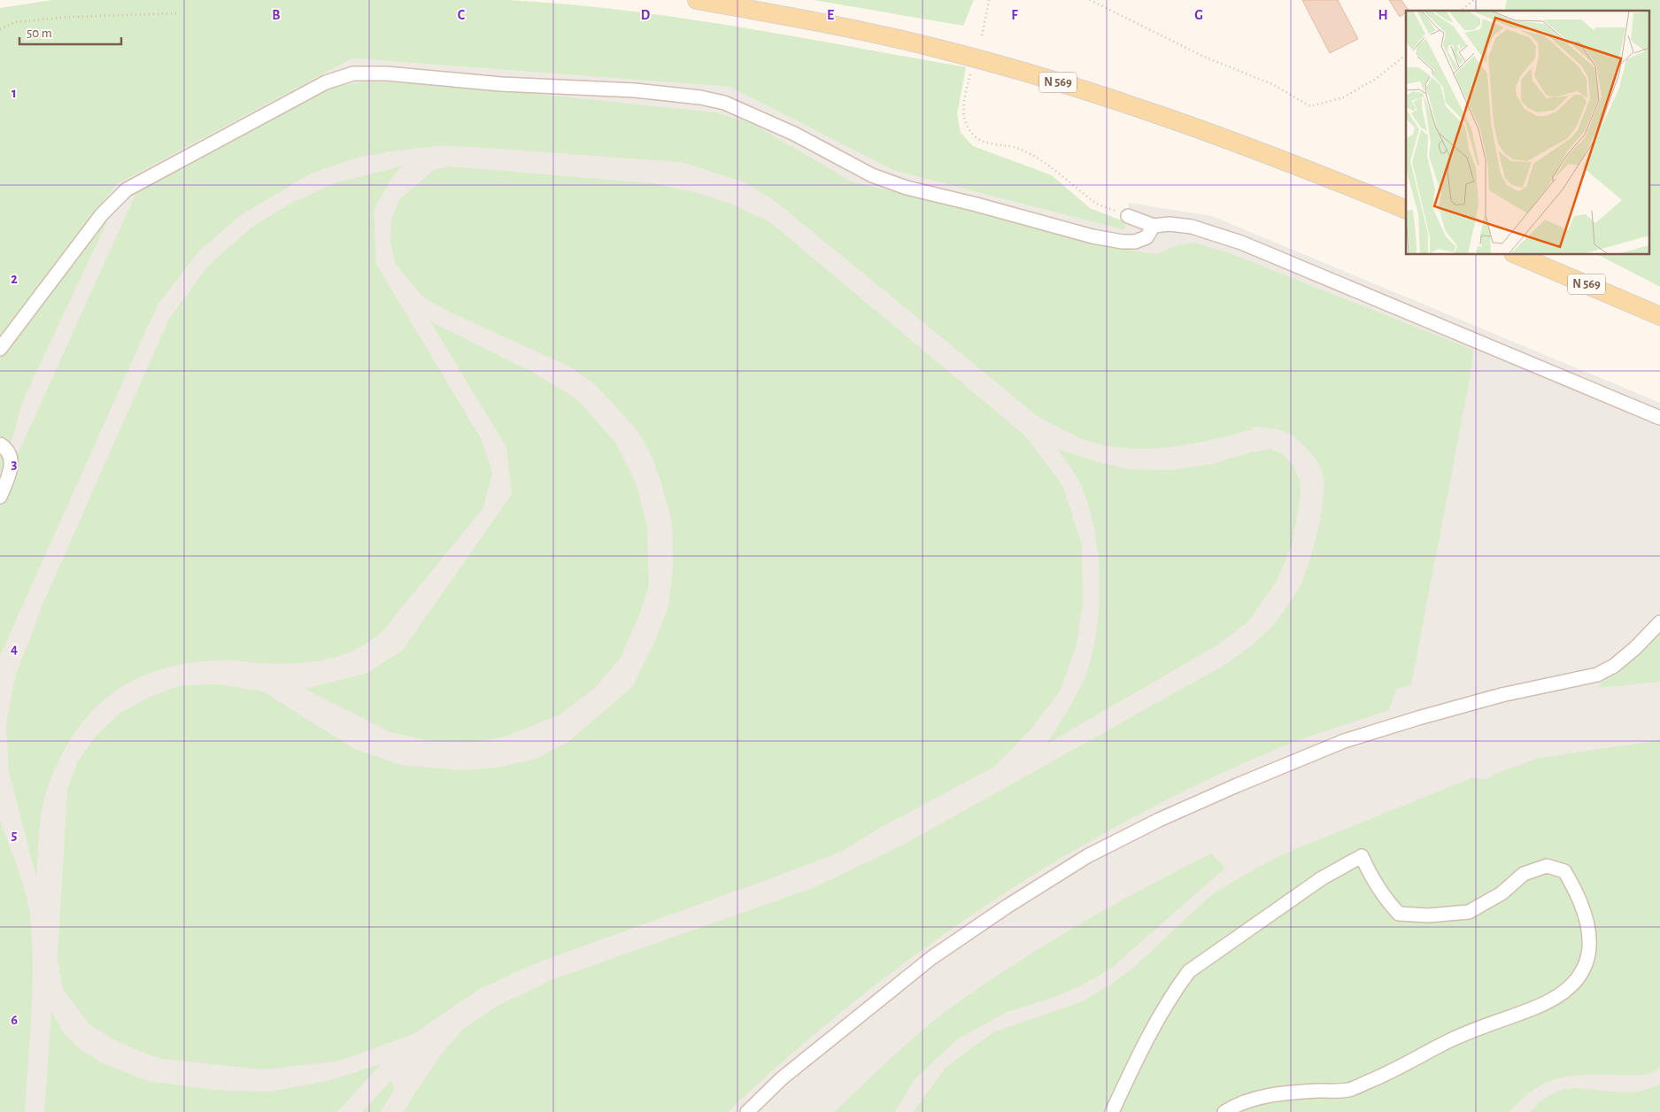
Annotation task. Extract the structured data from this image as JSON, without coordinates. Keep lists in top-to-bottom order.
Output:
{
  "streets": {
    "main road": ["N 569"]
  },
  "scale_bar": "50 m",
  "grid": {
    "columns": [
      "B",
      "C",
      "D",
      "E",
      "F",
      "G",
      "H"
    ],
    "rows": [
      "1",
      "2",
      "3",
      "4",
      "5",
      "6"
    ]
  }
}
